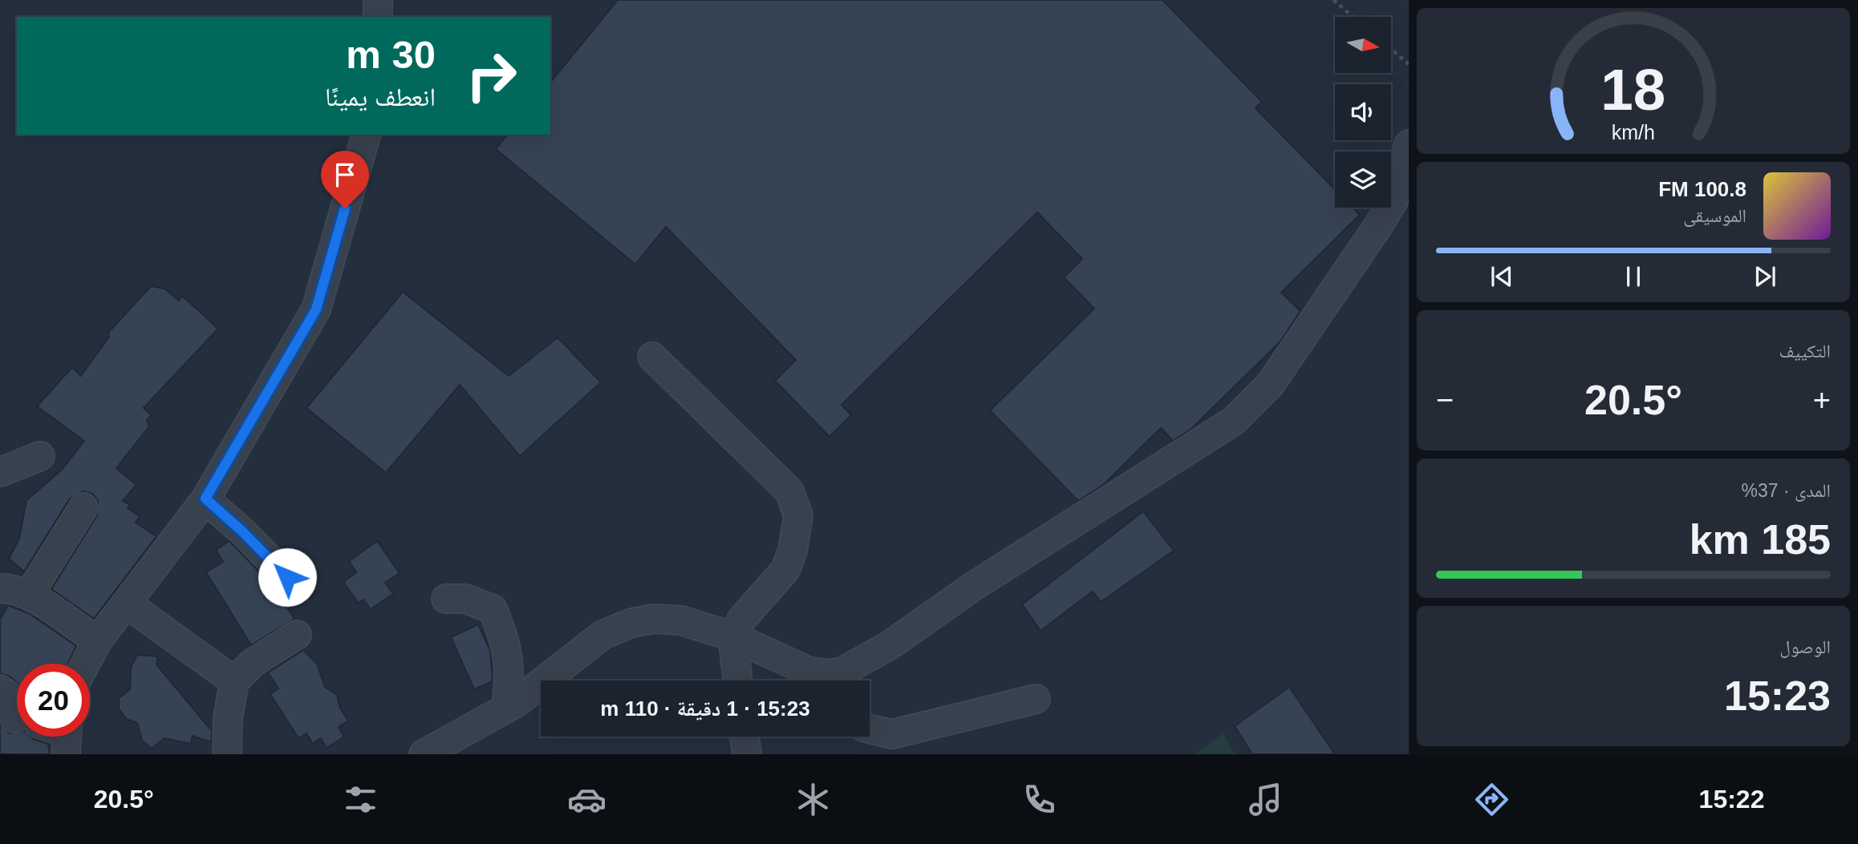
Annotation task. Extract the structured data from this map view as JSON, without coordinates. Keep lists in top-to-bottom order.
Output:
{
  "north": "right",
  "page": {
    "turn": ["30 m", "انعطف يمينًا"],
    "song": ["100.8 FM", "الموسيقى"],
    "tile": [
      "التكييف",
      ["المدى · 37%", "185 km"],
      ["الوصول", "15:23"]
    ],
    "heat": ["−", "20.5°", "+"],
    "limit": "20",
    "trip": "15:23 · 1 دقيقة · 110 m",
    "tabs": ["15:22", "20.5°"],
    "gauge": ["18", "km/h"]
  }
}
